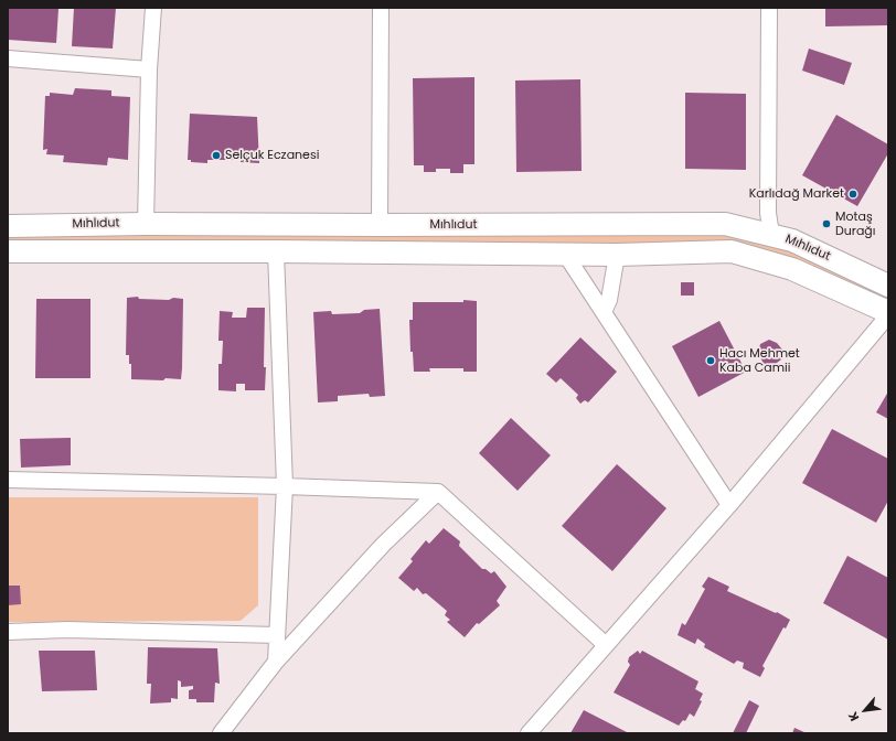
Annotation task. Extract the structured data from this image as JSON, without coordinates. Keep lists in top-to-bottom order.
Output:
{
  "streets": {
    "main road": ["Mıhlıdut"]
  },
  "places": [
    "Selçuk Eczanesi",
    "Karlıdağ Market",
    "Motaş Durağı",
    "Hacı Mehmet Kaba Camii"
  ],
  "north": "bottom left"
}
